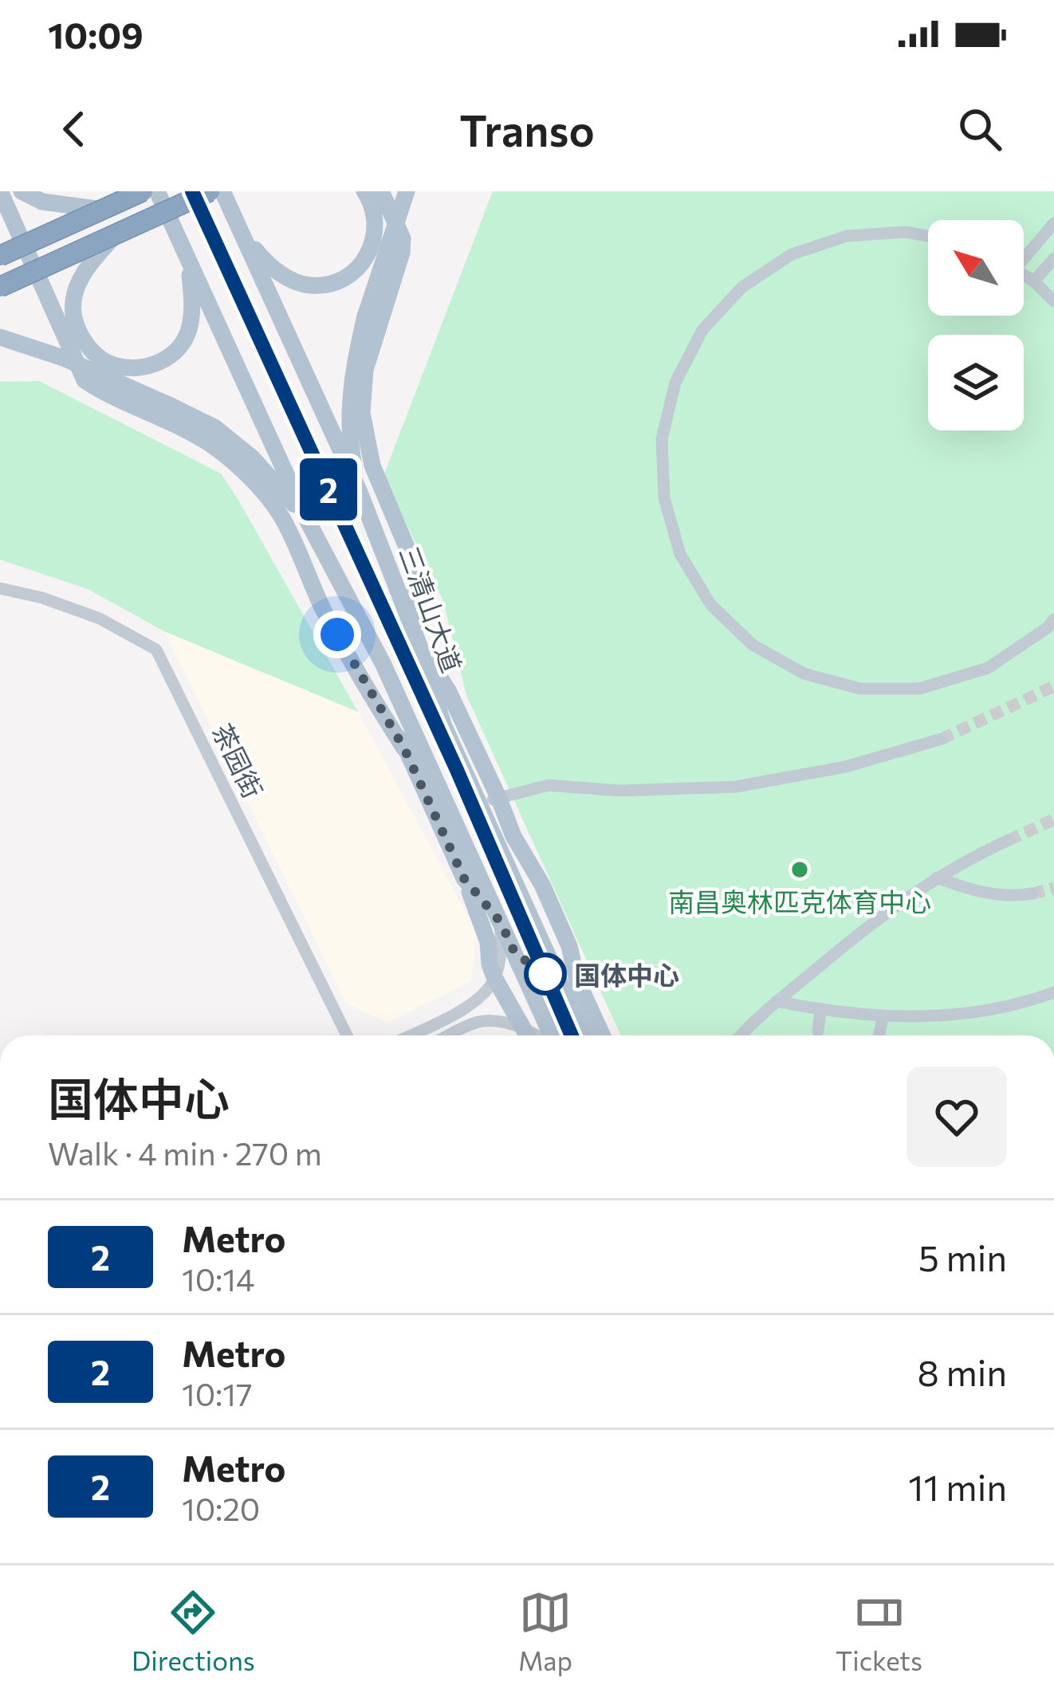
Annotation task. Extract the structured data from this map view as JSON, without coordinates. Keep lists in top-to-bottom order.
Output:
{
  "streets": {
    "main road": ["三清山大道"],
    "street": ["茶园街"]
  },
  "places": ["南昌奥林匹克体育中心", "国体中心"],
  "lines": ["metro line 2"],
  "north": "top left",
  "page": {
    "status": "10:09",
    "header": "Transo",
    "on_map": "2",
    "heading": ["国体中心", "Walk · 4 min · 270 m"],
    "list": [
      {
        "mark": "2",
        "name": "Metro",
        "note": "10:14",
        "value": "5 min"
      },
      {
        "mark": "2",
        "name": "Metro",
        "note": "10:17",
        "value": "8 min"
      },
      {
        "mark": "2",
        "name": "Metro",
        "note": "10:20",
        "value": "11 min"
      }
    ],
    "tabs": ["Directions", "Map", "Tickets"]
  }
}
